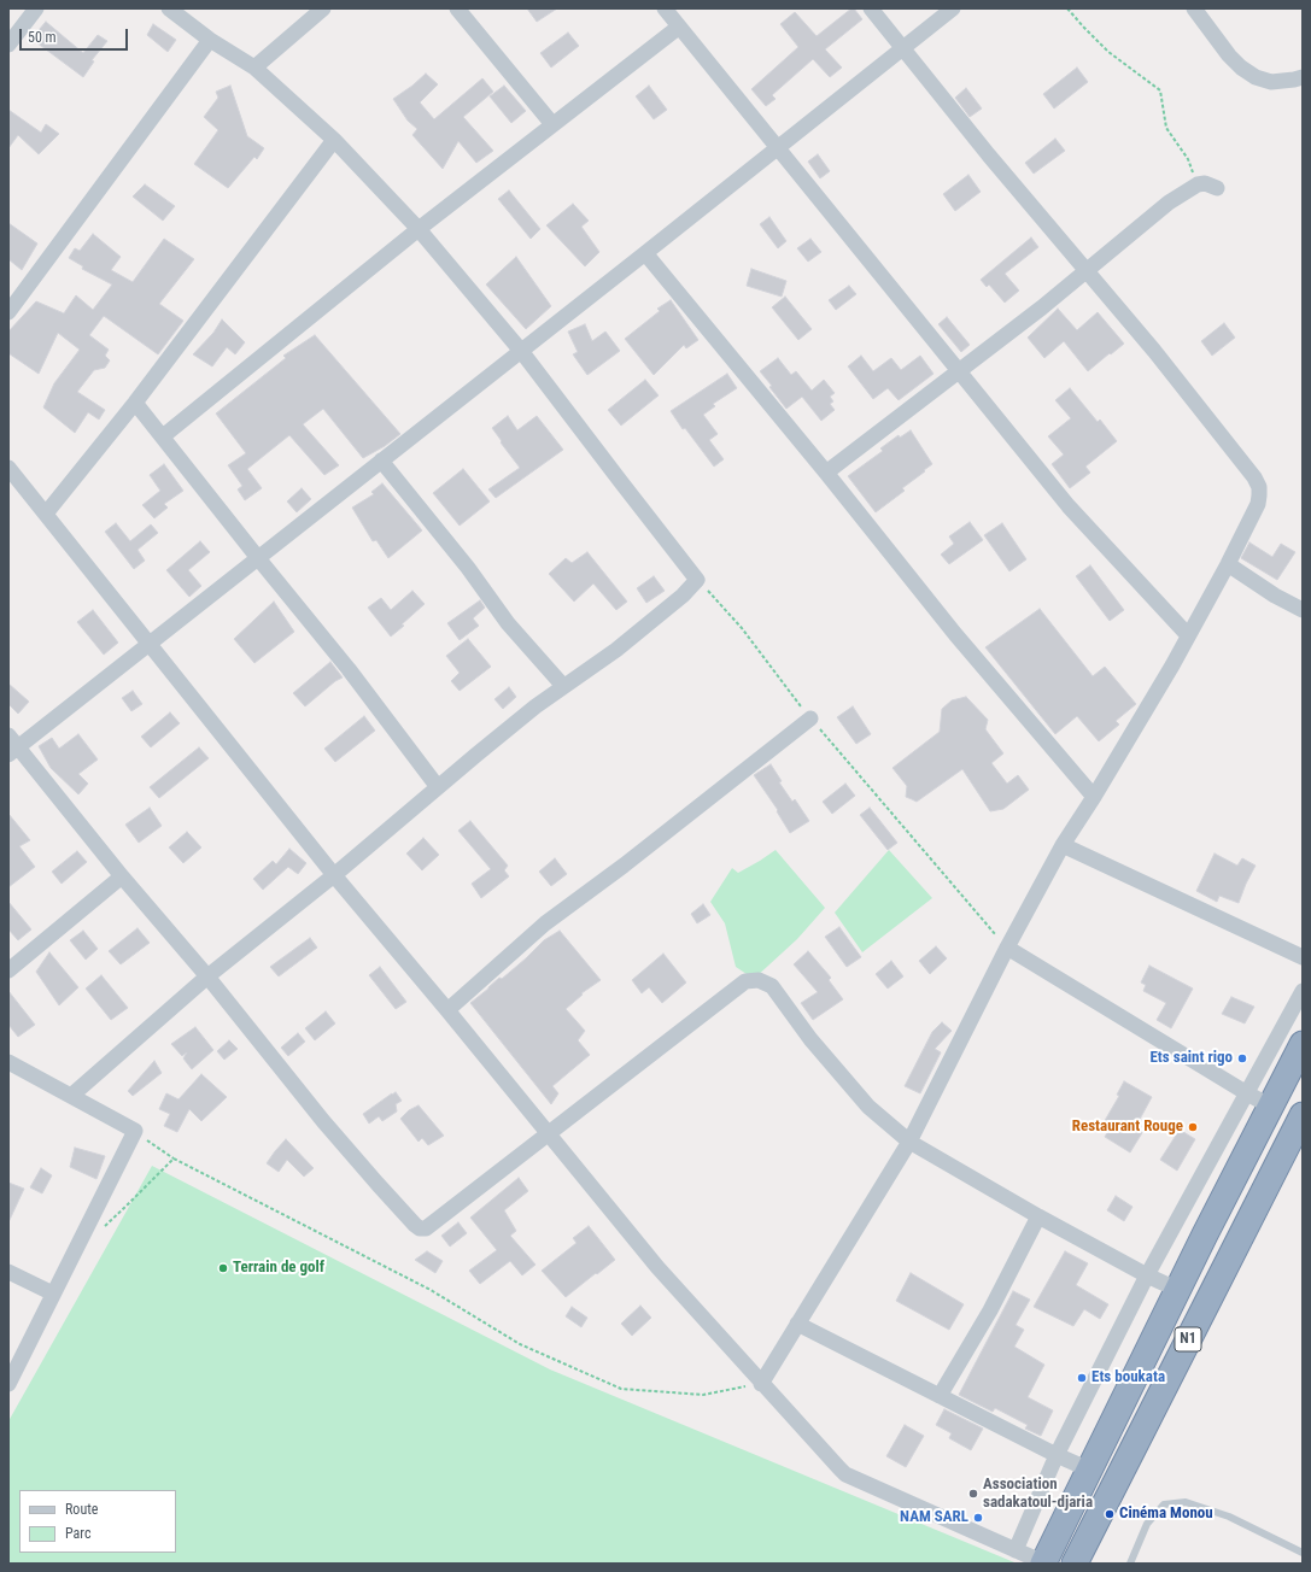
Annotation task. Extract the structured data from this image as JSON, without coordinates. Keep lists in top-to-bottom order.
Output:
{
  "streets": {
    "highway": ["N1"]
  },
  "places": [
    "Ets saint rigo",
    "Restaurant Rouge",
    "Terrain de golf",
    "Ets boukata",
    "Association sadakatoul-djaria",
    "Cinéma Monou",
    "NAM SARL"
  ],
  "legend": ["Route", "Parc"],
  "scale_bar": "50 m"
}
